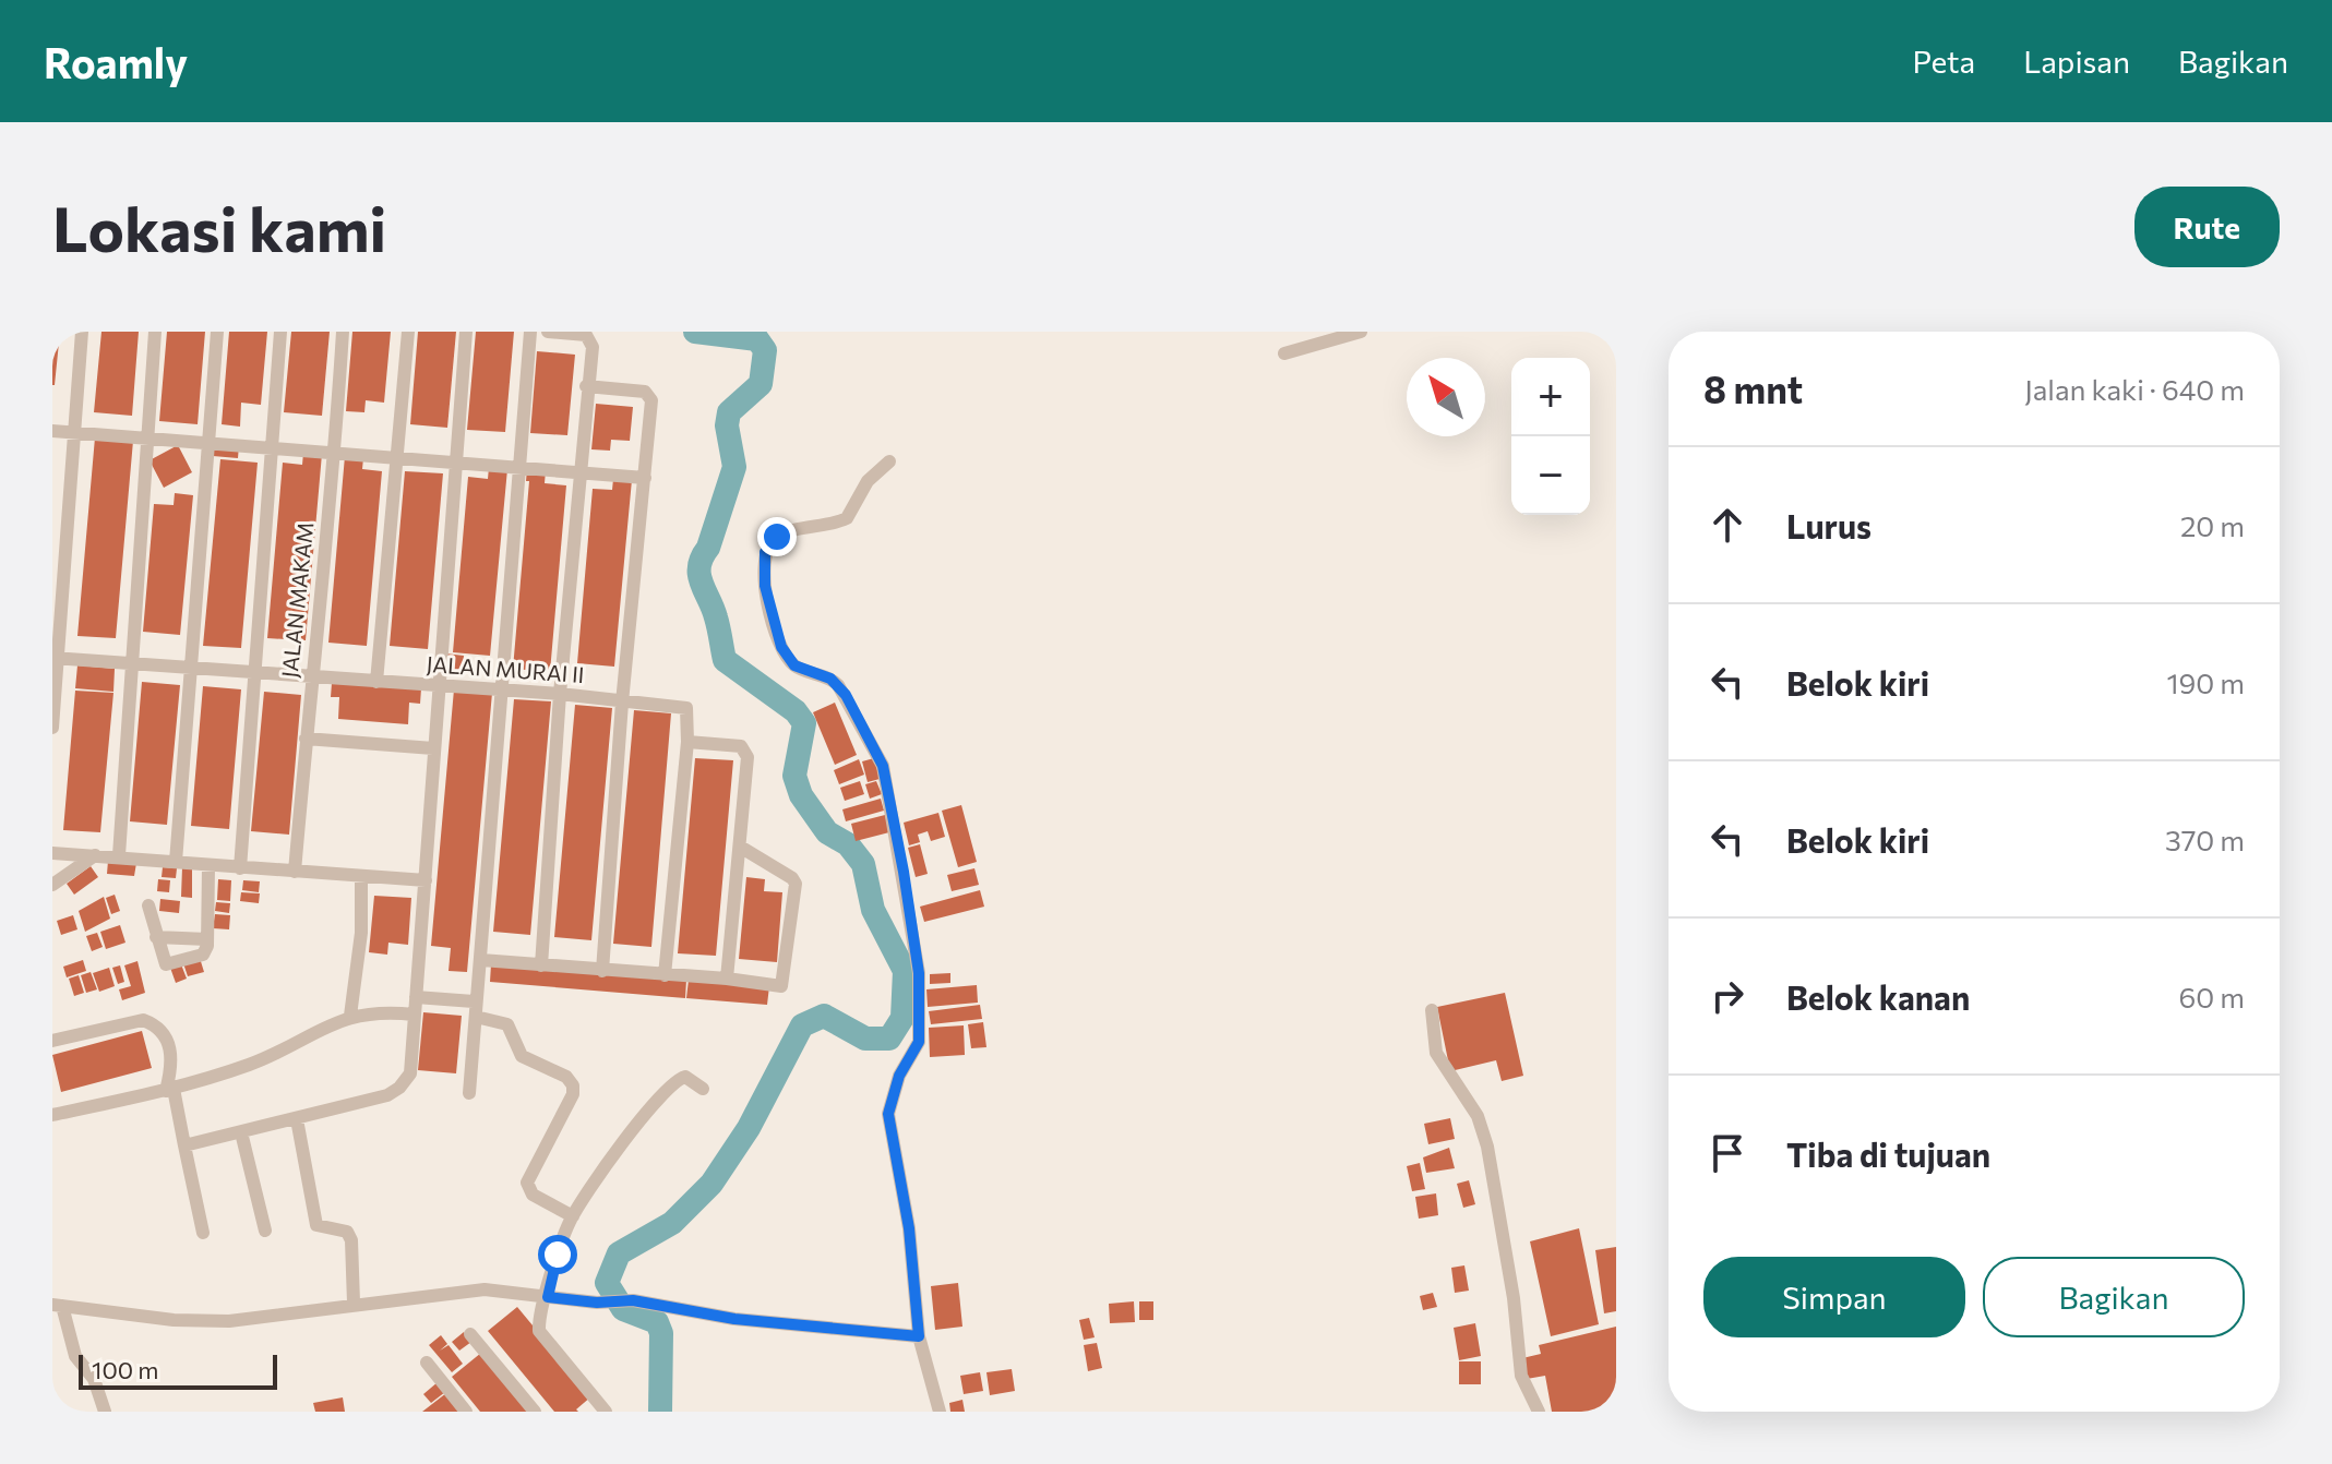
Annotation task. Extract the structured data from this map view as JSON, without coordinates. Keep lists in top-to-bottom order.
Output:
{
  "streets": {
    "street": ["JALAN MAKAM", "JALAN MURAI II"]
  },
  "crossings": [
    ["JALAN MAKAM", "JALAN MURAI II"]
  ],
  "scale_bar": "100 m",
  "north": "top left",
  "page": {
    "header": "Roamly",
    "nav": ["Peta", "Lapisan", "Bagikan"],
    "buttons": [
      "Rute",
      ["Simpan", "Bagikan"]
    ],
    "title": "Lokasi kami",
    "heading": ["8 mnt", "Jalan kaki · 640 m"],
    "map_buttons": ["+", "−"],
    "list": [
      ["Lurus", "20 m"],
      ["Belok kiri", "190 m"],
      ["Belok kiri", "370 m"],
      ["Belok kanan", "60 m"],
      "Tiba di tujuan"
    ],
    "scale": "100 m"
  }
}
